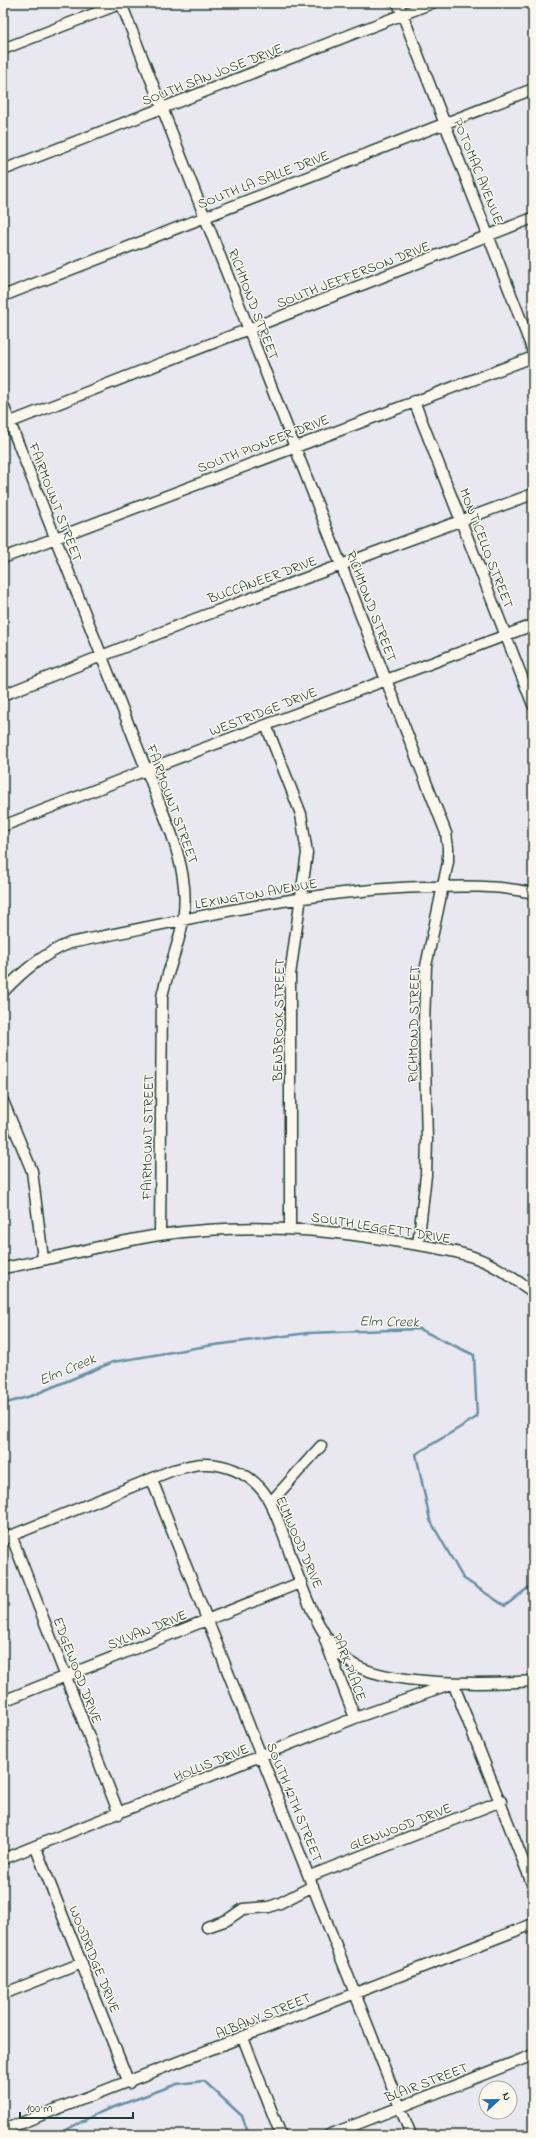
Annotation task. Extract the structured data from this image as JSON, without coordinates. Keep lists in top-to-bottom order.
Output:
{
  "streets": {
    "street": [
      "SOUTH SAN JOSE DRIVE",
      "POTOMAC AVENUE",
      "SOUTH LA SALLE DRIVE",
      "SOUTH JEFFERSON DRIVE",
      "RICHMOND STREET",
      "SOUTH PIONEER DRIVE",
      "FAIRMOUNT STREET",
      "MONTICELLO STREET",
      "BUCCANEER DRIVE",
      "WESTRIDGE DRIVE",
      "LEXINGTON AVENUE",
      "BENBROOK STREET",
      "SOUTH LEGGETT DRIVE",
      "ELMWOOD DRIVE",
      "SYLVAN DRIVE",
      "PARK PLACE",
      "EDGEWOOD DRIVE",
      "HOLLIS DRIVE",
      "SOUTH 12TH STREET",
      "GLENWOOD DRIVE",
      "WOODRIDGE DRIVE",
      "ALBANY STREET",
      "BLAIR STREET"
    ]
  },
  "crossings": [
    ["SOUTH SAN JOSE DRIVE", "POTOMAC AVENUE"],
    ["SOUTH SAN JOSE DRIVE", "RICHMOND STREET"],
    ["POTOMAC AVENUE", "SOUTH LA SALLE DRIVE"],
    ["POTOMAC AVENUE", "SOUTH JEFFERSON DRIVE"],
    ["SOUTH LA SALLE DRIVE", "RICHMOND STREET"],
    ["SOUTH JEFFERSON DRIVE", "RICHMOND STREET"],
    ["SOUTH JEFFERSON DRIVE", "FAIRMOUNT STREET"],
    ["RICHMOND STREET", "SOUTH PIONEER DRIVE"],
    ["RICHMOND STREET", "BUCCANEER DRIVE"],
    ["RICHMOND STREET", "WESTRIDGE DRIVE"],
    ["RICHMOND STREET", "LEXINGTON AVENUE"],
    ["RICHMOND STREET", "SOUTH LEGGETT DRIVE"],
    ["SOUTH PIONEER DRIVE", "FAIRMOUNT STREET"],
    ["SOUTH PIONEER DRIVE", "MONTICELLO STREET"],
    ["FAIRMOUNT STREET", "BUCCANEER DRIVE"],
    ["FAIRMOUNT STREET", "WESTRIDGE DRIVE"],
    ["FAIRMOUNT STREET", "LEXINGTON AVENUE"],
    ["FAIRMOUNT STREET", "SOUTH LEGGETT DRIVE"],
    ["MONTICELLO STREET", "BUCCANEER DRIVE"],
    ["MONTICELLO STREET", "WESTRIDGE DRIVE"],
    ["WESTRIDGE DRIVE", "BENBROOK STREET"],
    ["LEXINGTON AVENUE", "BENBROOK STREET"],
    ["BENBROOK STREET", "SOUTH LEGGETT DRIVE"],
    ["ELMWOOD DRIVE", "SYLVAN DRIVE"],
    ["ELMWOOD DRIVE", "PARK PLACE"],
    ["ELMWOOD DRIVE", "EDGEWOOD DRIVE"],
    ["ELMWOOD DRIVE", "HOLLIS DRIVE"],
    ["ELMWOOD DRIVE", "SOUTH 12TH STREET"],
    ["SYLVAN DRIVE", "EDGEWOOD DRIVE"],
    ["SYLVAN DRIVE", "SOUTH 12TH STREET"],
    ["PARK PLACE", "HOLLIS DRIVE"],
    ["EDGEWOOD DRIVE", "HOLLIS DRIVE"],
    ["HOLLIS DRIVE", "SOUTH 12TH STREET"],
    ["HOLLIS DRIVE", "WOODRIDGE DRIVE"],
    ["SOUTH 12TH STREET", "GLENWOOD DRIVE"],
    ["SOUTH 12TH STREET", "ALBANY STREET"],
    ["SOUTH 12TH STREET", "BLAIR STREET"],
    ["WOODRIDGE DRIVE", "ALBANY STREET"]
  ],
  "water": ["Elm Creek"],
  "scale_bar": "100 m",
  "north": "right"
}
